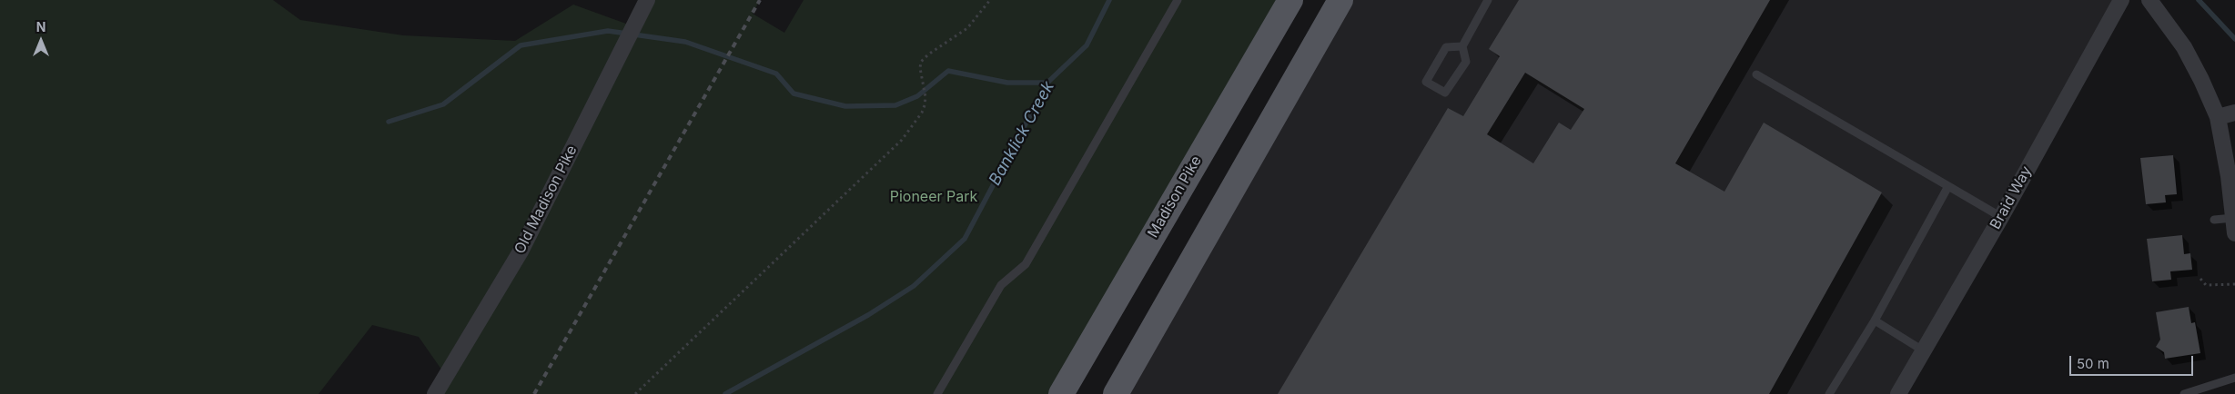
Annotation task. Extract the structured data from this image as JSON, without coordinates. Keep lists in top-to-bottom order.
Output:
{
  "streets": {
    "main road": ["Madison Pike"],
    "street": ["Braid Way", "Old Madison Pike"]
  },
  "water": ["Banklick Creek"],
  "parks": ["Pioneer Park"],
  "scale_bar": "50 m",
  "north": "top"
}
